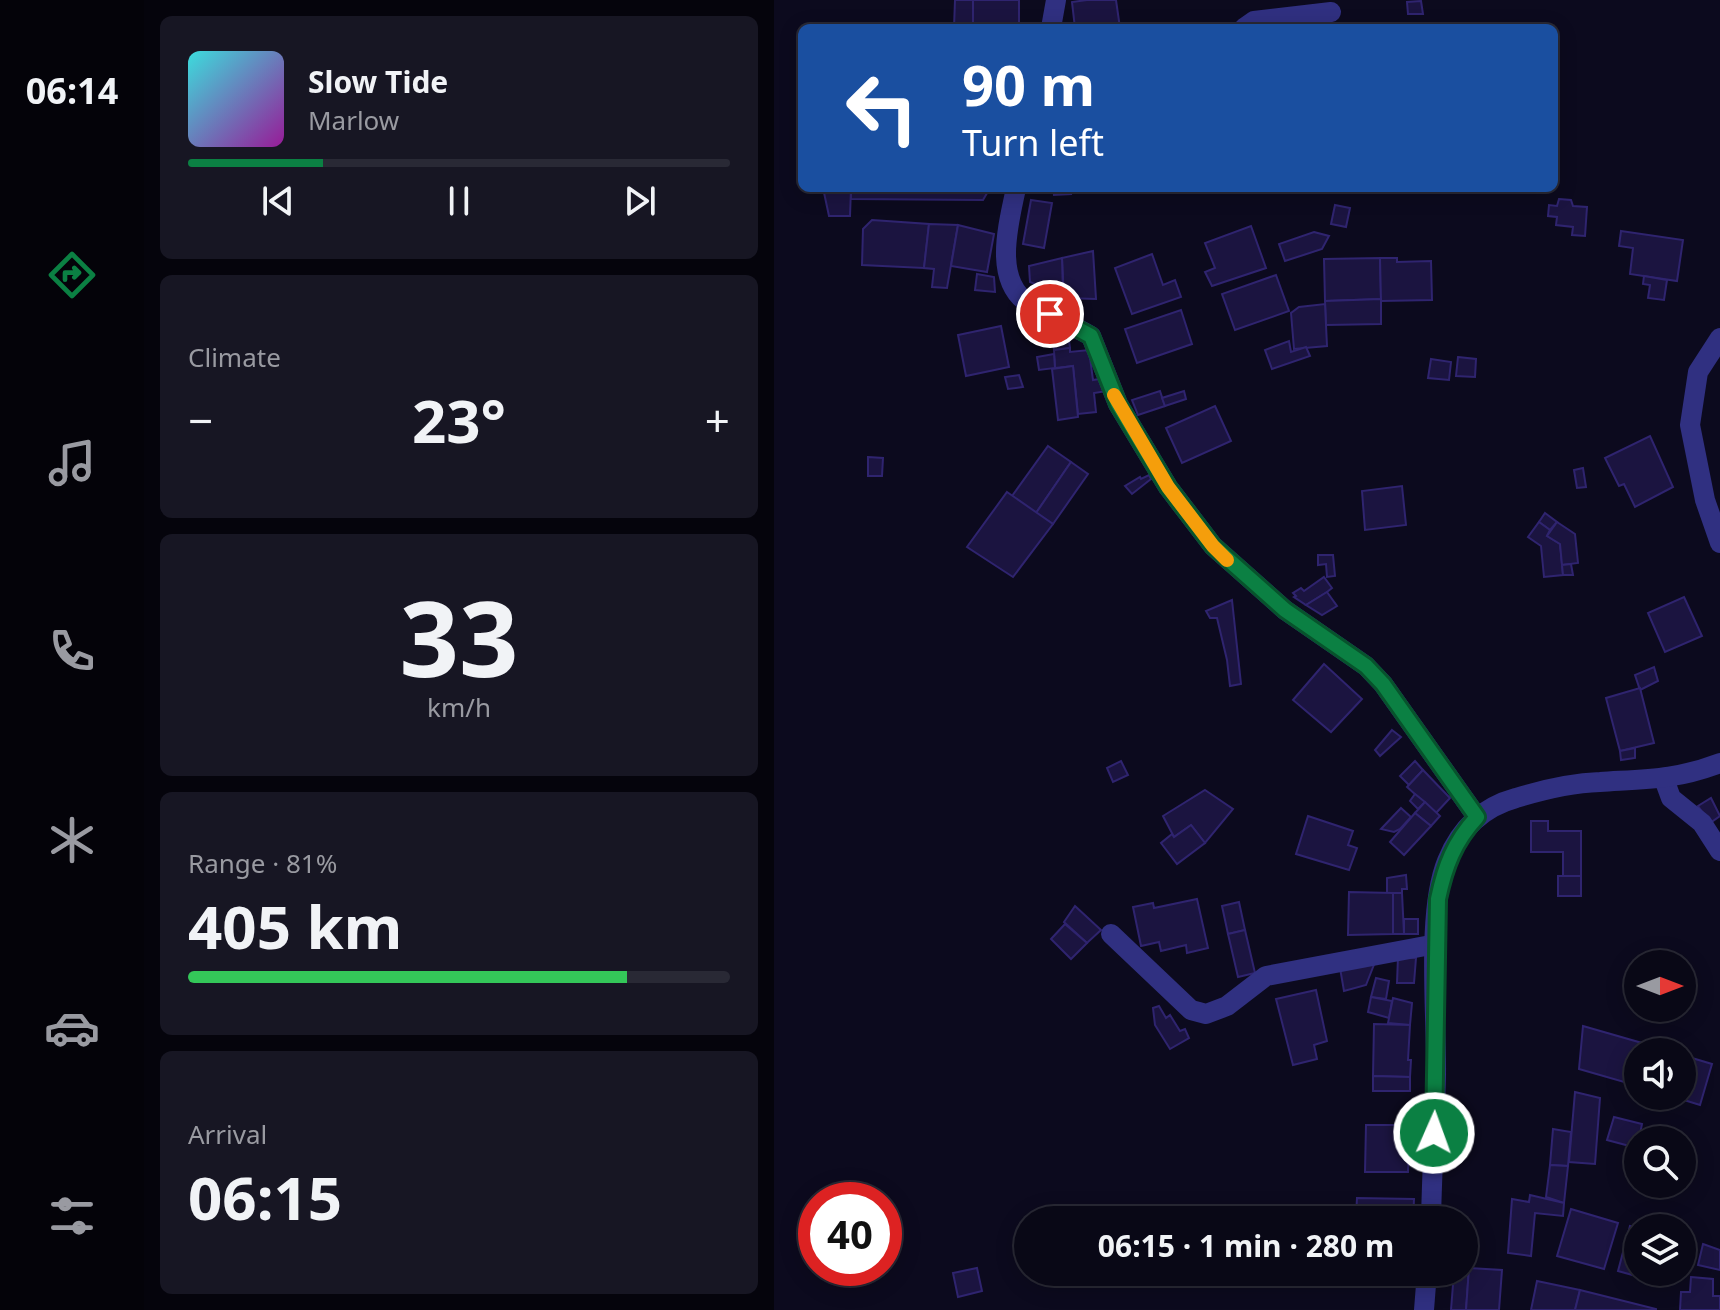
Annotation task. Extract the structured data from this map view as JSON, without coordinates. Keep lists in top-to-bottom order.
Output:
{
  "north": "right",
  "page": {
    "tabs": "06:14",
    "turn": ["90 m", "Turn left"],
    "song": ["Slow Tide", "Marlow"],
    "tile": [
      "Climate",
      ["33", "km/h"],
      ["Range · 81%", "405 km"],
      ["Arrival", "06:15"]
    ],
    "heat": ["−", "23°", "+"],
    "limit": "40",
    "trip": "06:15 · 1 min · 280 m"
  }
}
